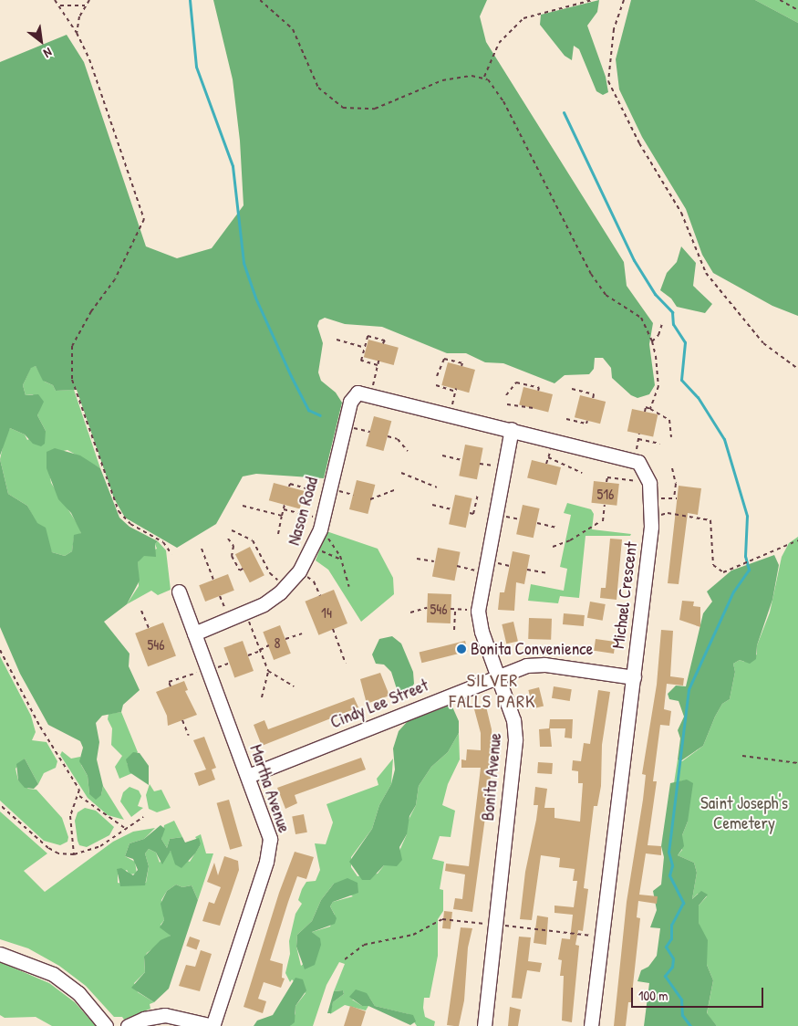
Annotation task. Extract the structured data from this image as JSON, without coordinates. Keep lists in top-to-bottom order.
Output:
{
  "streets": {
    "street": [
      "Nason Road",
      "Michael Crescent",
      "Cindy Lee Street",
      "Bonita Avenue",
      "Martha Avenue"
    ]
  },
  "crossings": [
    ["Nason Road", "Martha Avenue"],
    ["Michael Crescent", "Cindy Lee Street"],
    ["Cindy Lee Street", "Bonita Avenue"],
    ["Cindy Lee Street", "Martha Avenue"]
  ],
  "districts": ["SILVER FALLS PARK"],
  "parks": ["Saint Joseph's Cemetery"],
  "places": ["Bonita Convenience"],
  "house_numbers": [
    "516",
    "546",
    "14",
    "8",
    "546"
  ],
  "scale_bar": "100 m",
  "north": "bottom right"
}
